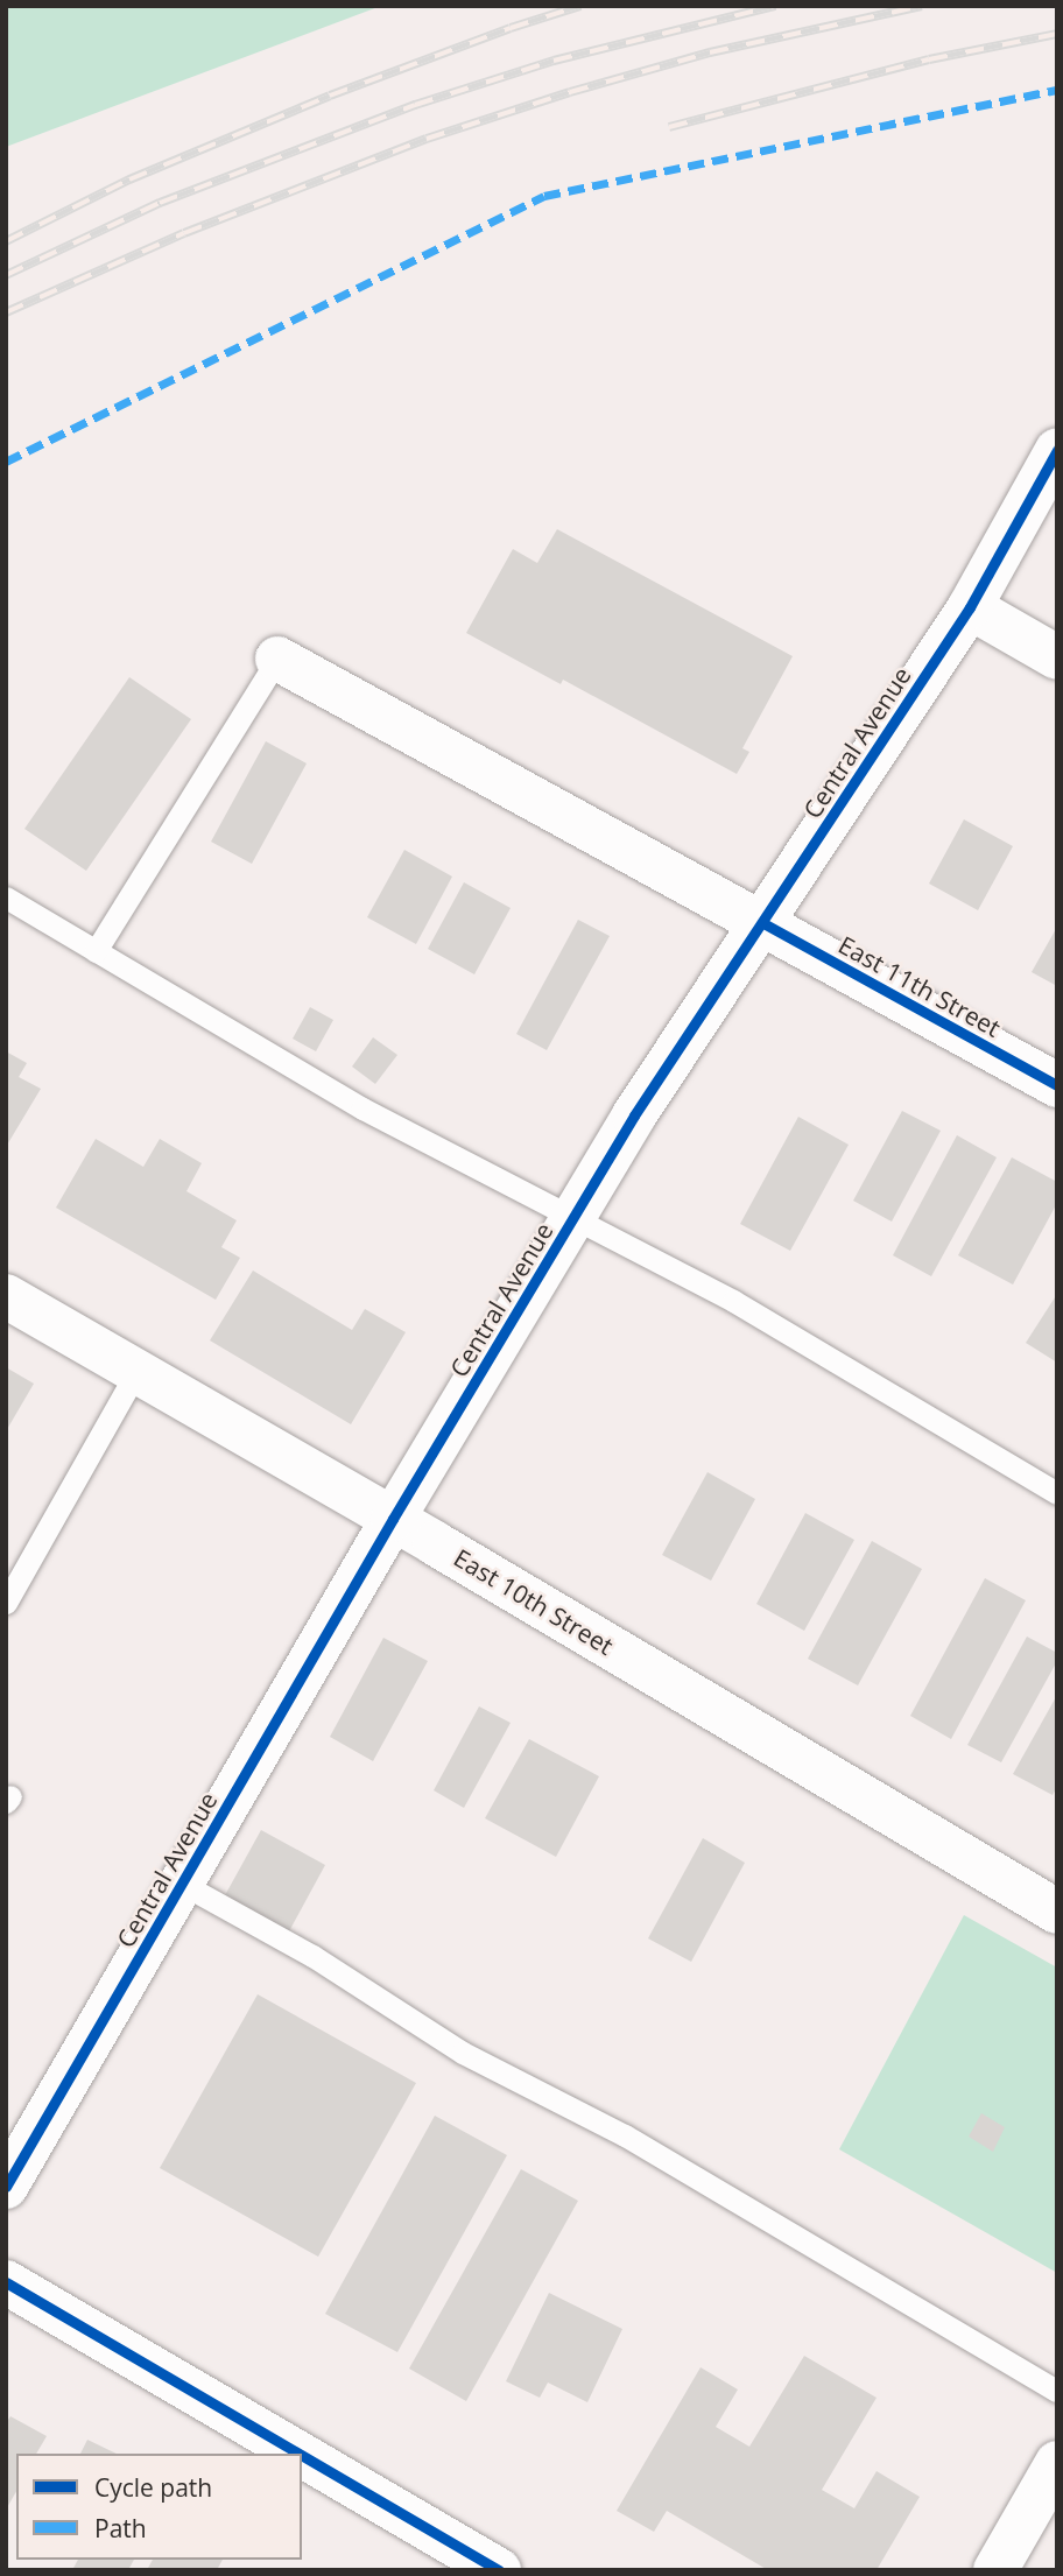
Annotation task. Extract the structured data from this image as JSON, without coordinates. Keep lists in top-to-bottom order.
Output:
{
  "streets": {
    "main road": ["Central Avenue", "East 11th Street", "East 10th Street"]
  },
  "crossings": [
    ["Central Avenue", "East 11th Street"],
    ["Central Avenue", "East 10th Street"]
  ],
  "legend": ["Cycle path", "Path"]
}
